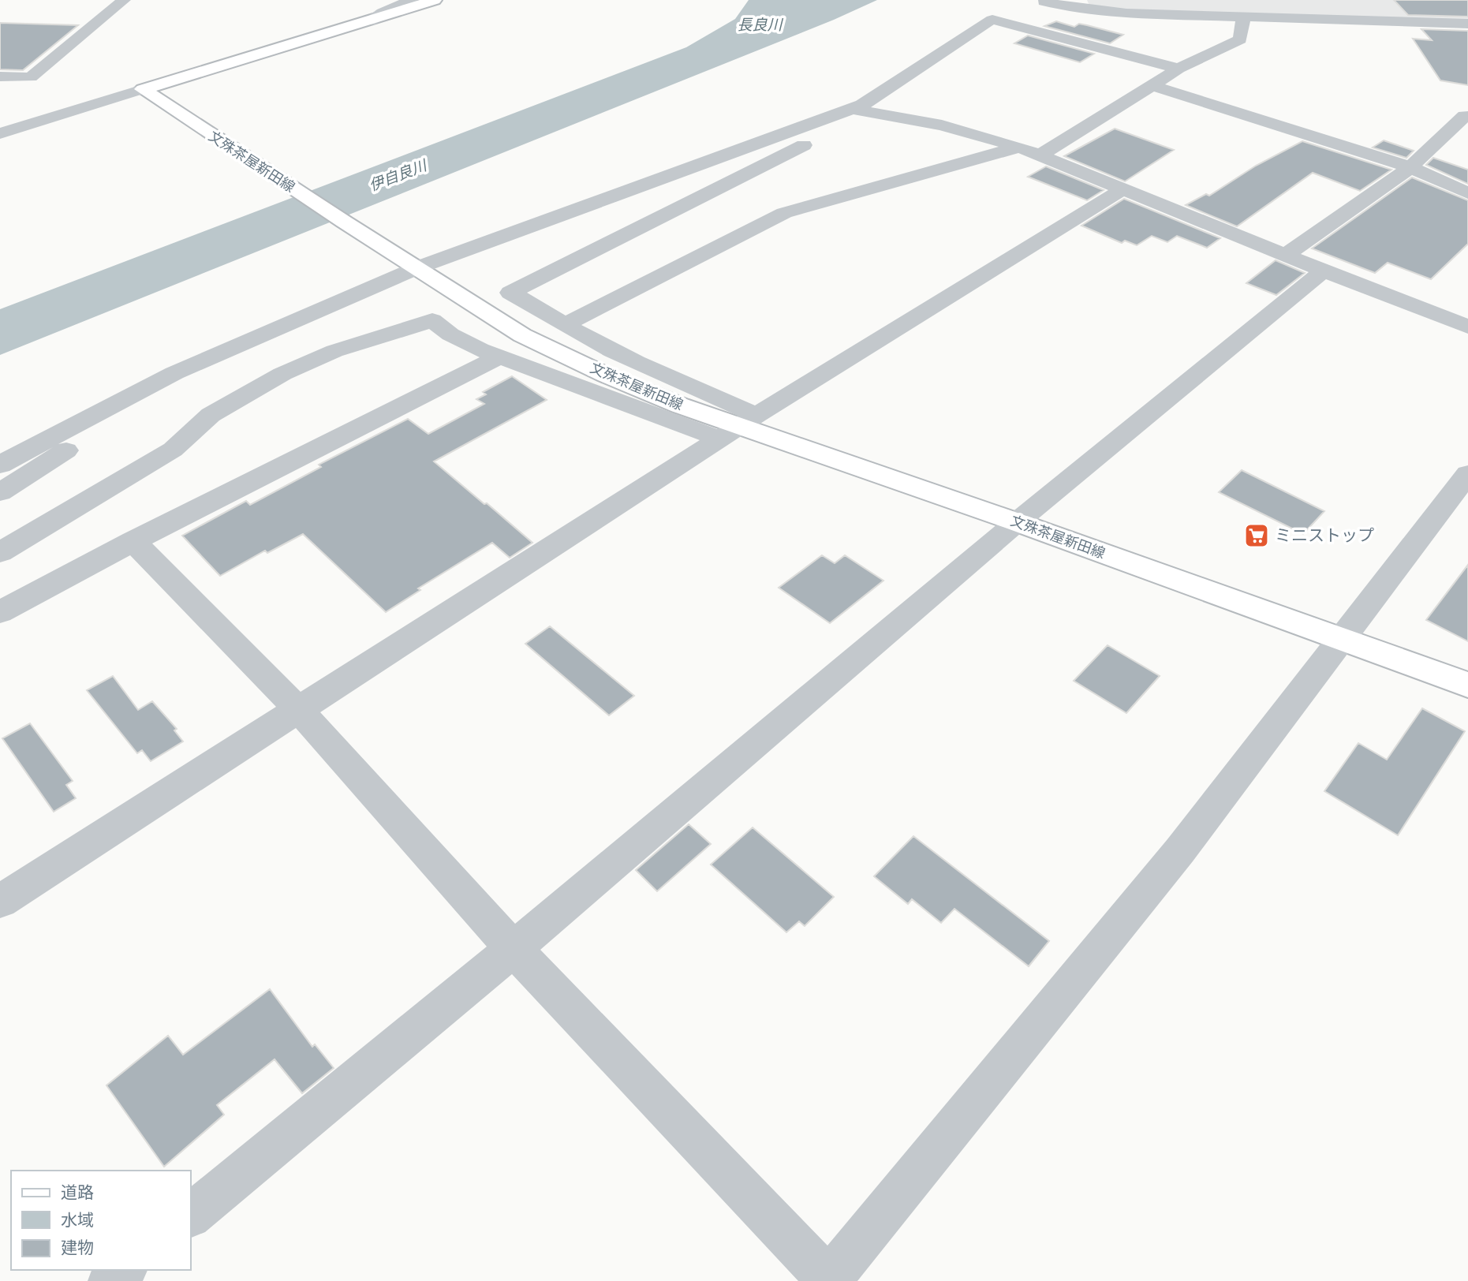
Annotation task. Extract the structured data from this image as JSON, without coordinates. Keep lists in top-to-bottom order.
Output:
{
  "streets": {
    "main road": ["文殊茶屋新田線"]
  },
  "water": ["長良川", "伊自良川"],
  "places": {
    "supermarket": ["ミニストップ"]
  },
  "legend": ["道路", "水域", "建物"]
}
